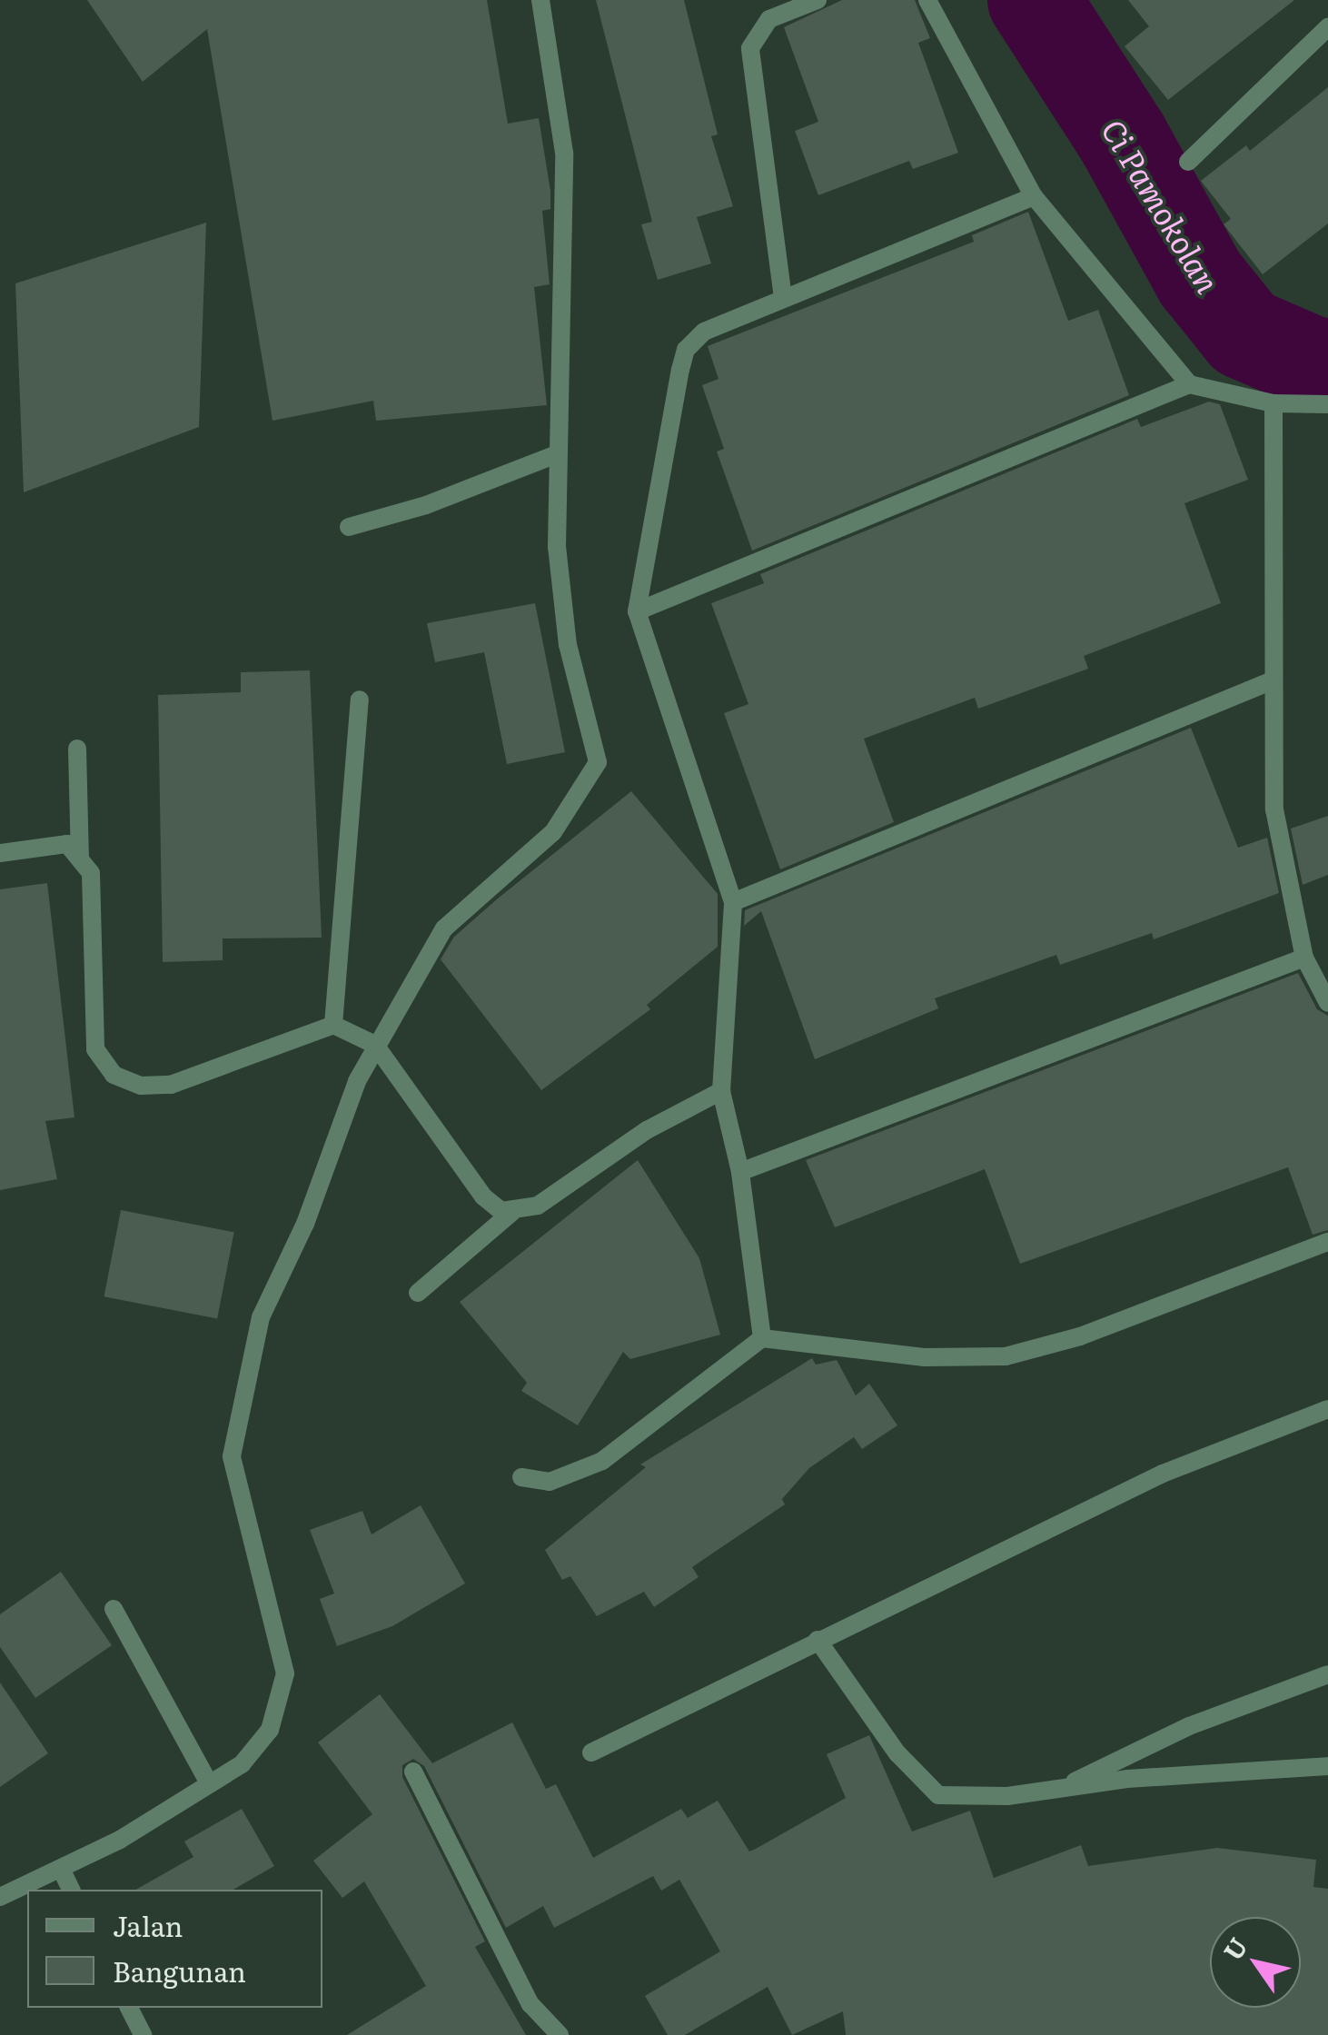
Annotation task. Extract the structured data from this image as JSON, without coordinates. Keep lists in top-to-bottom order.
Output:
{
  "water": ["Ci Pamokolan"],
  "legend": ["Jalan", "Bangunan"],
  "north": "top left"
}
